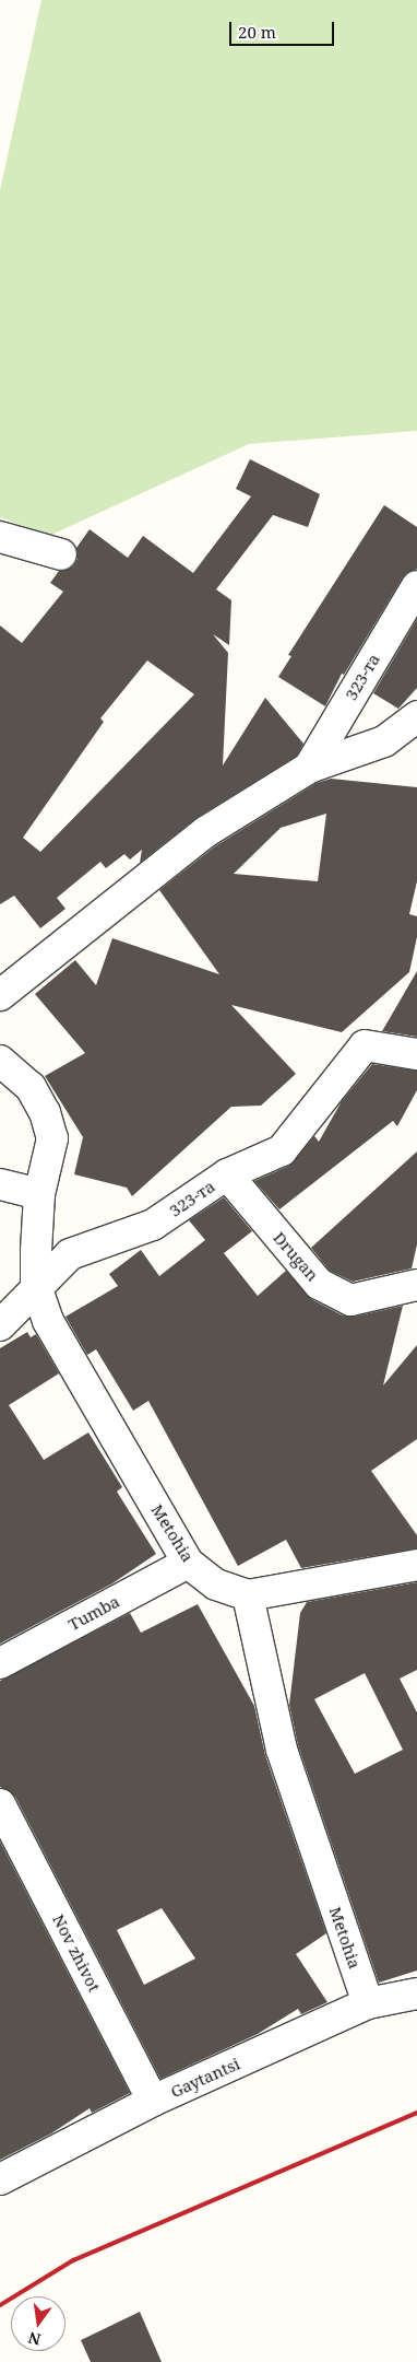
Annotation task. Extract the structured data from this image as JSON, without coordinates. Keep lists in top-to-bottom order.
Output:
{
  "streets": {
    "street": [
      "323-та",
      "Drugan",
      "Metohia",
      "Tumba",
      "Nov zhivot",
      "Gaytantsi"
    ]
  },
  "crossings": [
    ["323-та", "Drugan"],
    ["323-та", "Metohia"],
    ["Metohia", "Tumba"],
    ["Metohia", "Gaytantsi"],
    ["Nov zhivot", "Gaytantsi"]
  ],
  "scale_bar": "20 m",
  "north": "bottom"
}
